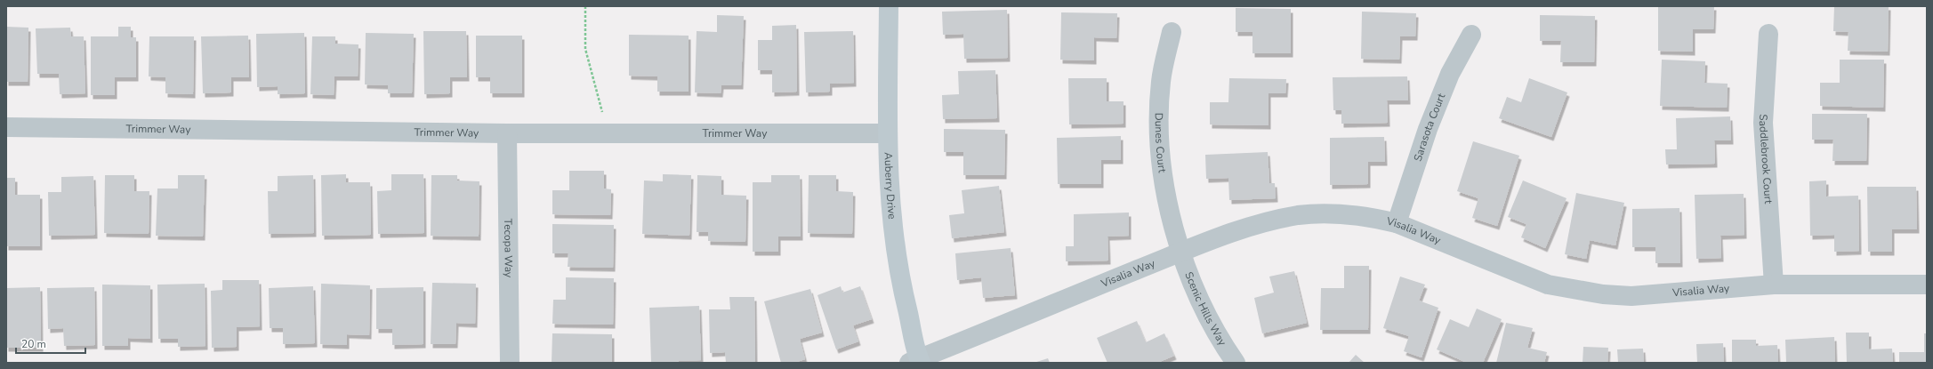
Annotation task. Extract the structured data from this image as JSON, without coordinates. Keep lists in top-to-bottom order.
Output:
{
  "streets": {
    "street": [
      "Sarasota Court",
      "Trimmer Way",
      "Dunes Court",
      "Saddlebrook Court",
      "Auberry Drive",
      "Visalia Way",
      "Tecopa Way",
      "Scenic Hills Way"
    ]
  },
  "crossings": [
    ["Sarasota Court", "Visalia Way"],
    ["Trimmer Way", "Auberry Drive"],
    ["Trimmer Way", "Tecopa Way"],
    ["Dunes Court", "Visalia Way"],
    ["Dunes Court", "Scenic Hills Way"],
    ["Saddlebrook Court", "Visalia Way"],
    ["Auberry Drive", "Visalia Way"],
    ["Visalia Way", "Scenic Hills Way"]
  ],
  "scale_bar": "20 m"
}
